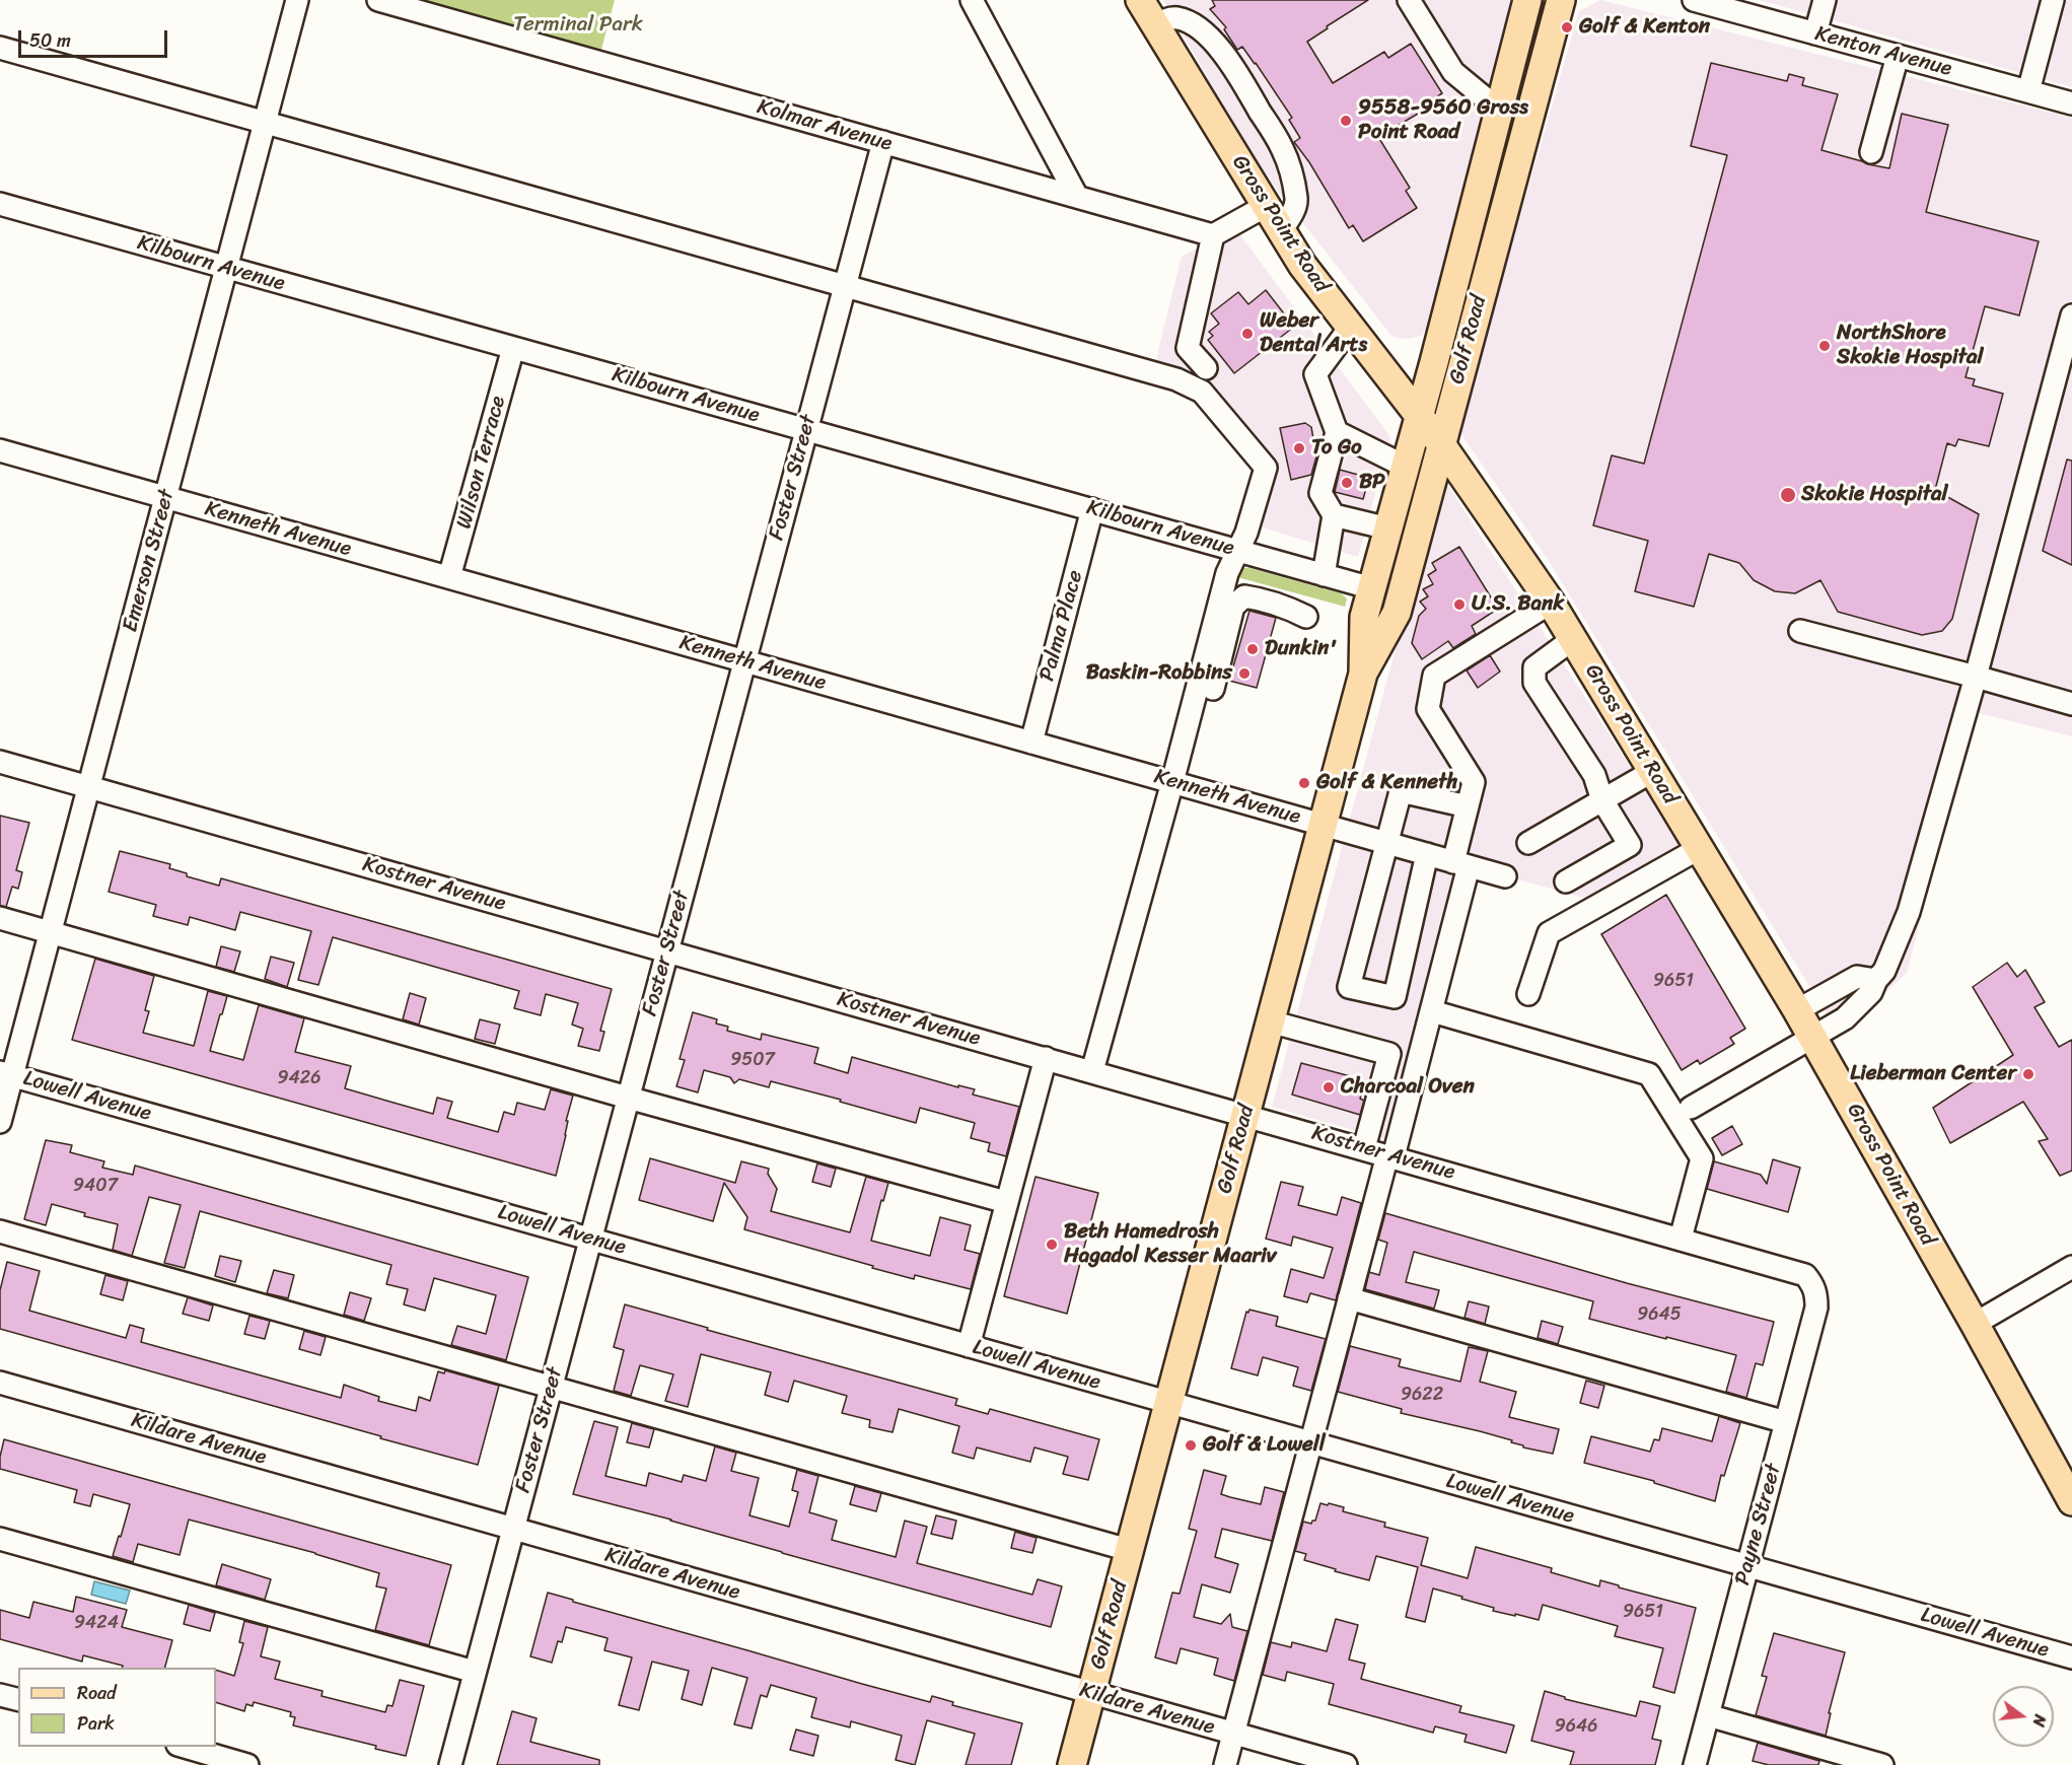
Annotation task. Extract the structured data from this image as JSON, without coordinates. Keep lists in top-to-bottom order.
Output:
{
  "streets": {
    "main road": ["Gross Point Road", "Golf Road"],
    "street": [
      "Kenton Avenue",
      "Kolmar Avenue",
      "Kilbourn Avenue",
      "Wilson Terrace",
      "Foster Street",
      "Kenneth Avenue",
      "Emerson Street",
      "Palma Place",
      "Kostner Avenue",
      "Lowell Avenue",
      "Kildare Avenue",
      "Payne Street"
    ]
  },
  "crossings": [
    ["Kolmar Avenue", "Foster Street"],
    ["Gross Point Road", "Golf Road"],
    ["Kilbourn Avenue", "Golf Road"],
    ["Kilbourn Avenue", "Wilson Terrace"],
    ["Kilbourn Avenue", "Foster Street"],
    ["Kilbourn Avenue", "Emerson Street"],
    ["Kilbourn Avenue", "Palma Place"],
    ["Golf Road", "Kenneth Avenue"],
    ["Golf Road", "Kostner Avenue"],
    ["Golf Road", "Lowell Avenue"],
    ["Golf Road", "Kildare Avenue"],
    ["Wilson Terrace", "Kenneth Avenue"],
    ["Foster Street", "Kenneth Avenue"],
    ["Foster Street", "Kostner Avenue"],
    ["Foster Street", "Lowell Avenue"],
    ["Foster Street", "Kildare Avenue"],
    ["Kenneth Avenue", "Emerson Street"],
    ["Kenneth Avenue", "Palma Place"],
    ["Emerson Street", "Kostner Avenue"],
    ["Emerson Street", "Lowell Avenue"],
    ["Kostner Avenue", "Payne Street"],
    ["Lowell Avenue", "Payne Street"]
  ],
  "parks": ["Terminal Park"],
  "places": [
    "Golf & Kenton",
    "9558-9560 Gross Point Road",
    "Weber Dental Arts",
    "NorthShore Skokie Hospital",
    "To Go",
    "BP",
    "Skokie Hospital",
    "U.S. Bank",
    "Dunkin'",
    "Baskin-Robbins",
    "Golf & Kenneth",
    "Lieberman Center",
    "Charcoal Oven",
    "Beth Hamedrosh Hagadol Kesser Maariv",
    "Golf & Lowell"
  ],
  "house_numbers": [
    "9651",
    "9507",
    "9426",
    "9407",
    "9645",
    "9622",
    "9651",
    "9424",
    "9646"
  ],
  "legend": ["Road", "Park"],
  "scale_bar": "50 m",
  "north": "right"
}
